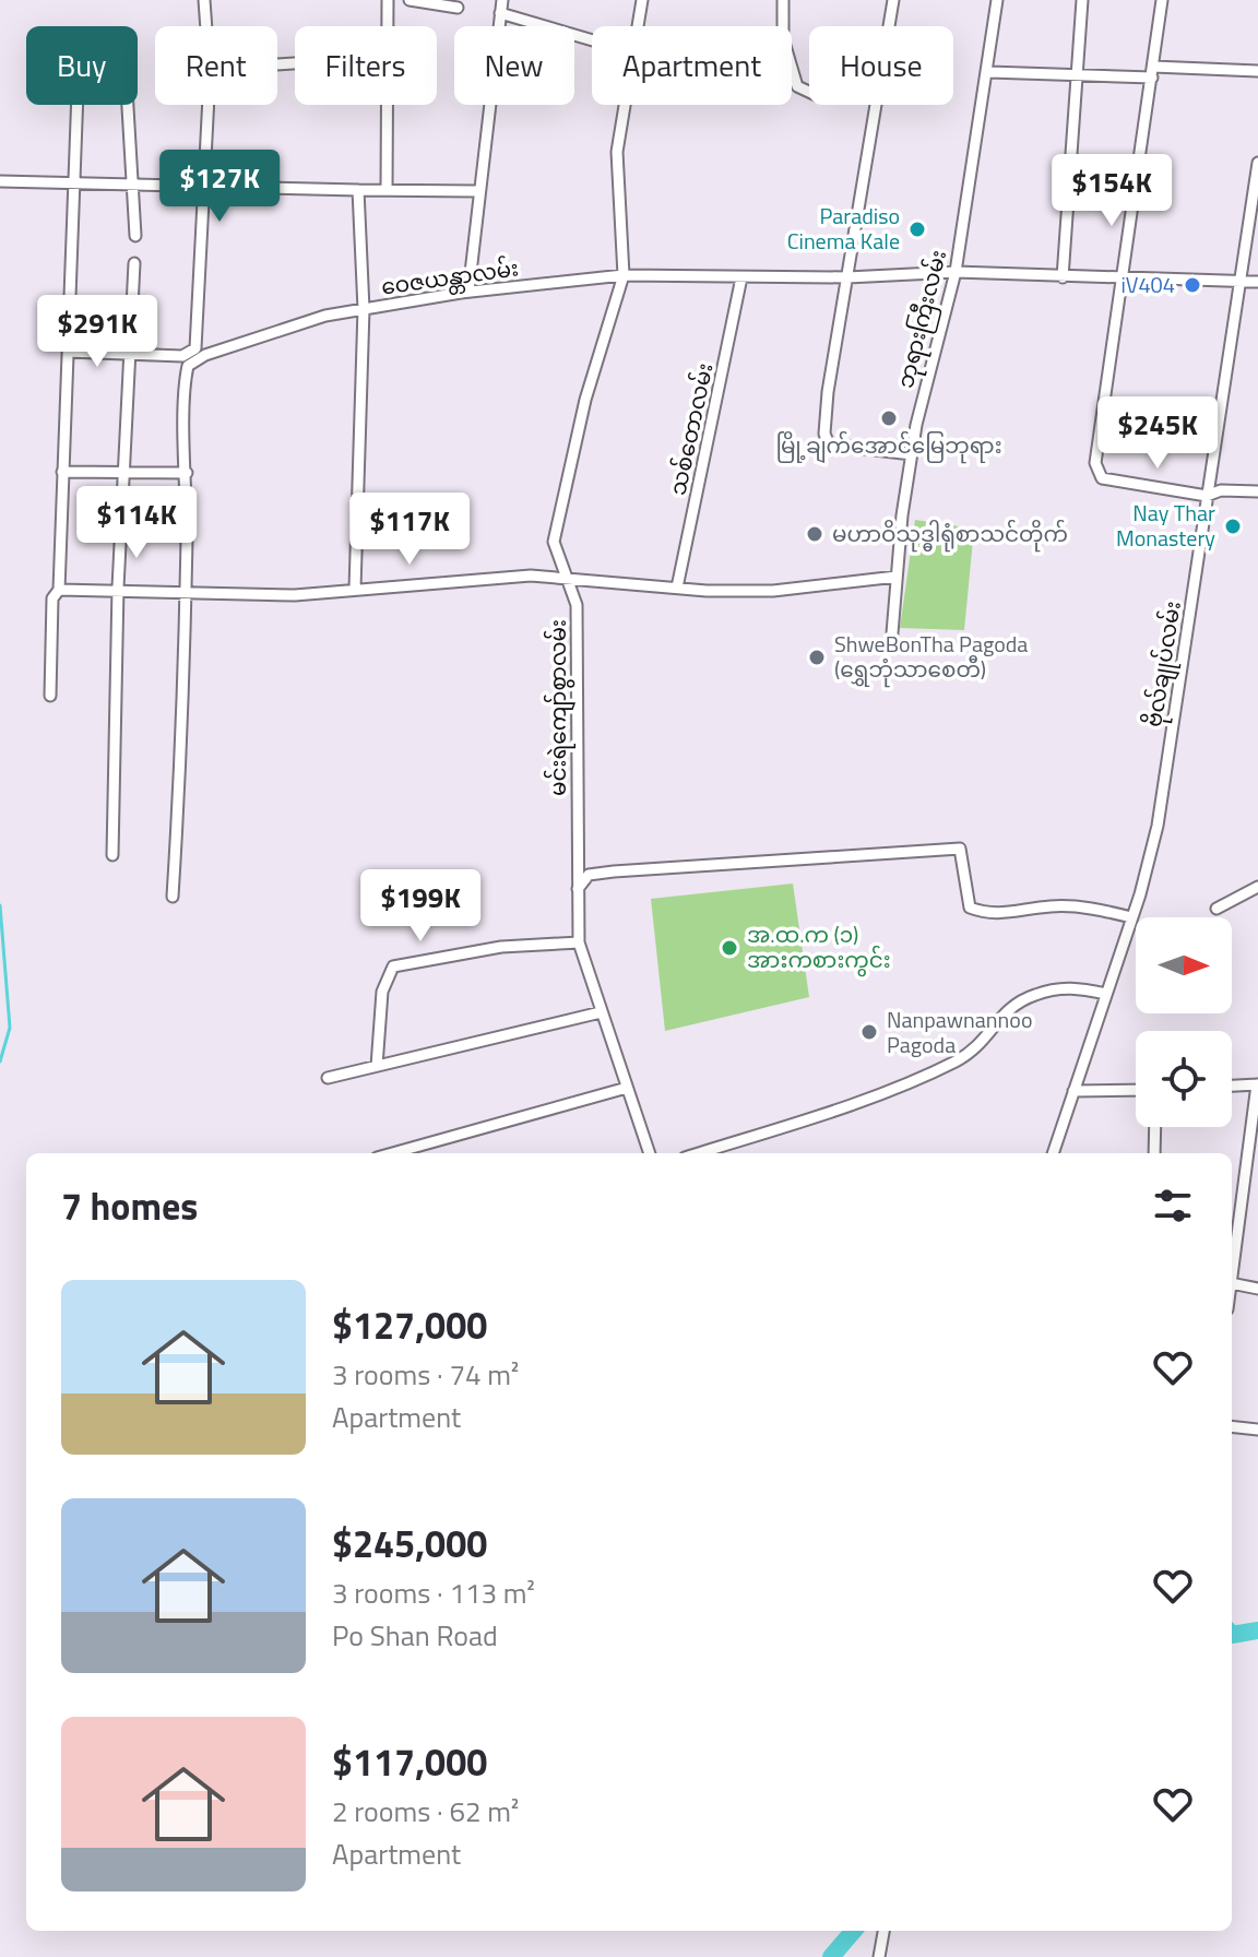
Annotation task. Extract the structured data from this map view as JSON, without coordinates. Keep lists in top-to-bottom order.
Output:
{
  "streets": {
    "street": [
      "ဝေဇယန္တာလမ်း",
      "ဘုရားကြီးလမ်း",
      "သစ်တောလမ်း",
      "ဗိုလ်ချုပ်လမ်း",
      "မင်းရဲကျော်စွာလမ်း"
    ]
  },
  "crossings": [
    ["ဝေဇယန္တာလမ်း", "ဘုရားကြီးလမ်း"],
    ["ဝေဇယန္တာလမ်း", "သစ်တောလမ်း"],
    ["ဝေဇယန္တာလမ်း", "ဗိုလ်ချုပ်လမ်း"],
    ["ဝေဇယန္တာလမ်း", "မင်းရဲကျော်စွာလမ်း"]
  ],
  "places": [
    "Paradiso Cinema Kale",
    "iV404",
    "မြို့ချက်အောင်မြေဘုရား",
    "Nay Thar Monastery",
    "မဟာဝိသုဒ္ဓါရုံစာသင်တိုက်",
    "ShweBonTha Pagoda (ရွှေဘုံသာစေတီ)",
    "အ.ထ.က (၁) အားကစားကွင်း",
    "Nanpawnannoo Pagoda"
  ],
  "north": "right",
  "page": {
    "chip": [
      "Buy",
      "Rent",
      "Filters",
      "New",
      "Apartment",
      "House"
    ],
    "price": [
      "$127K",
      "$154K",
      "$291K",
      "$245K",
      "$114K",
      "$117K",
      "$199K"
    ],
    "heading": "7 homes",
    "list": [
      {
        "name": "$127,000",
        "note": "3 rooms · 74 m² · Apartment"
      },
      {
        "name": "$245,000",
        "note": "3 rooms · 113 m² · Po Shan Road"
      },
      {
        "name": "$117,000",
        "note": "2 rooms · 62 m² · Apartment"
      }
    ]
  }
}
